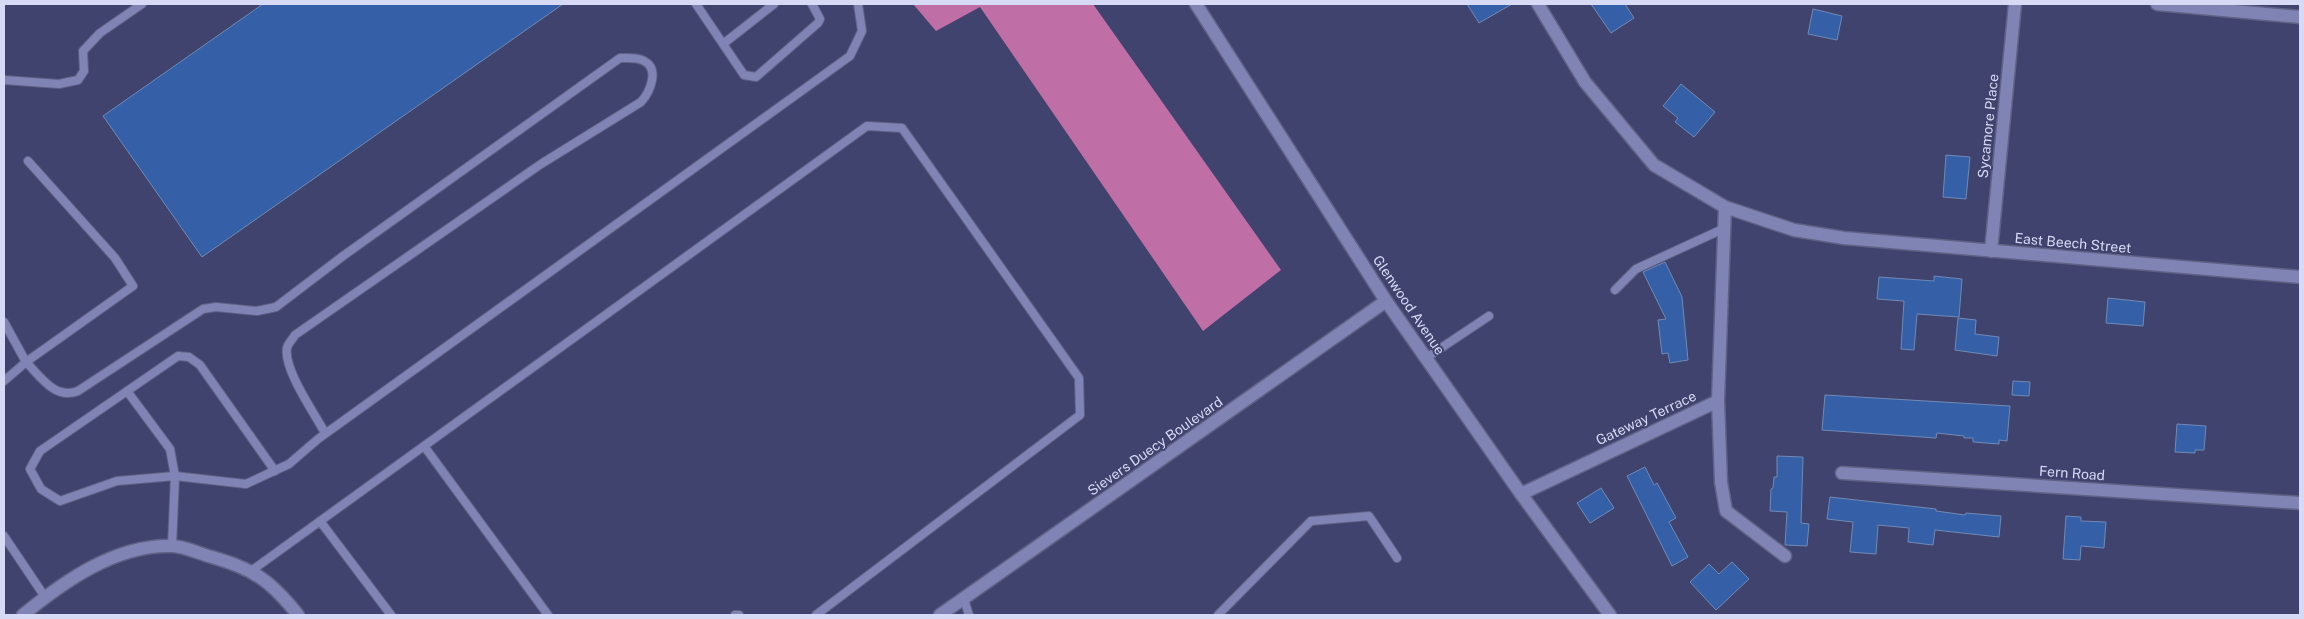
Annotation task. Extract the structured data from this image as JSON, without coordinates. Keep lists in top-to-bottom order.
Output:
{
  "streets": {
    "street": [
      "Sycamore Place",
      "East Beech Street",
      "Glenwood Avenue",
      "Gateway Terrace",
      "Sievers Duecy Boulevard",
      "Fern Road"
    ]
  },
  "crossings": [
    ["Sycamore Place", "East Beech Street"],
    ["East Beech Street", "Gateway Terrace"],
    ["Glenwood Avenue", "Gateway Terrace"],
    ["Glenwood Avenue", "Sievers Duecy Boulevard"]
  ]
}
